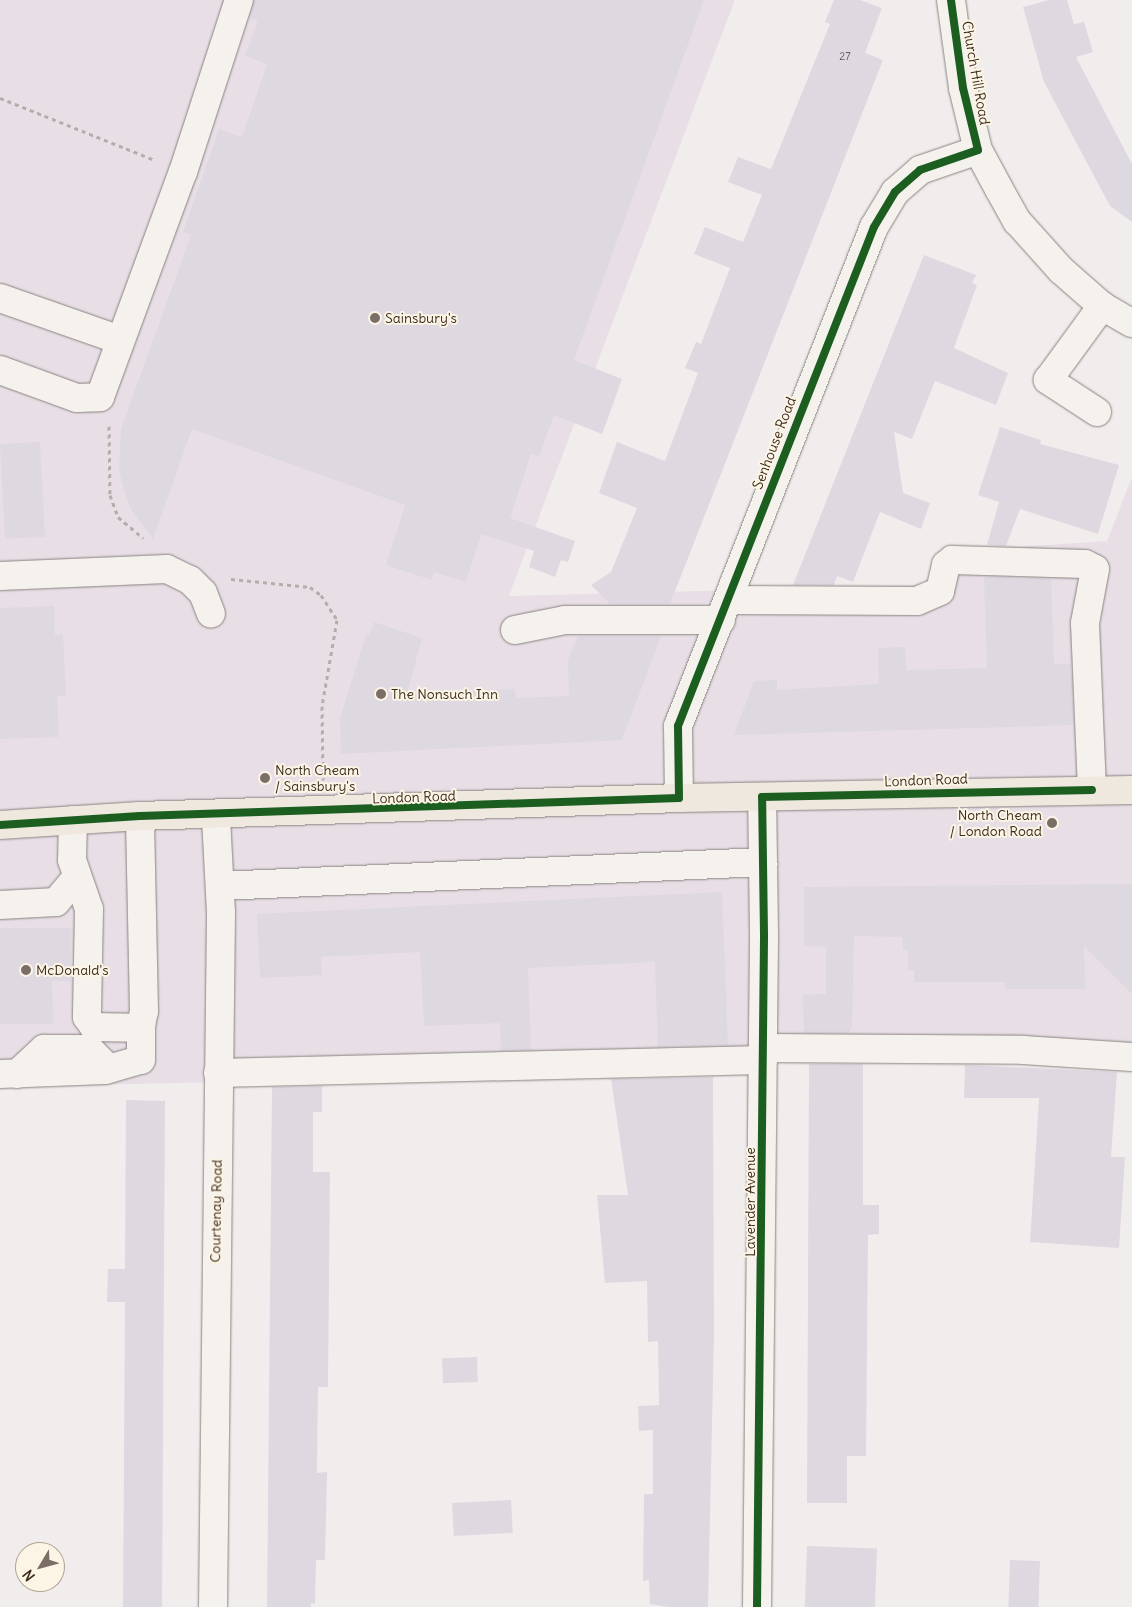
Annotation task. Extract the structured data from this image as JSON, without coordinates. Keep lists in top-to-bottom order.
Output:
{
  "streets": {
    "highway": ["London Road"],
    "street": [
      "Church Hill Road",
      "Senhouse Road",
      "Lavender Avenue",
      "Courtenay Road"
    ]
  },
  "crossings": [
    ["Church Hill Road", "Senhouse Road"],
    ["Senhouse Road", "London Road"],
    ["London Road", "Lavender Avenue"],
    ["London Road", "Courtenay Road"]
  ],
  "places": [
    "Sainsbury's",
    "The Nonsuch Inn",
    "North Cheam / Sainsbury's",
    "North Cheam / London Road",
    "McDonald's"
  ],
  "house_numbers": ["27"],
  "north": "bottom left"
}
